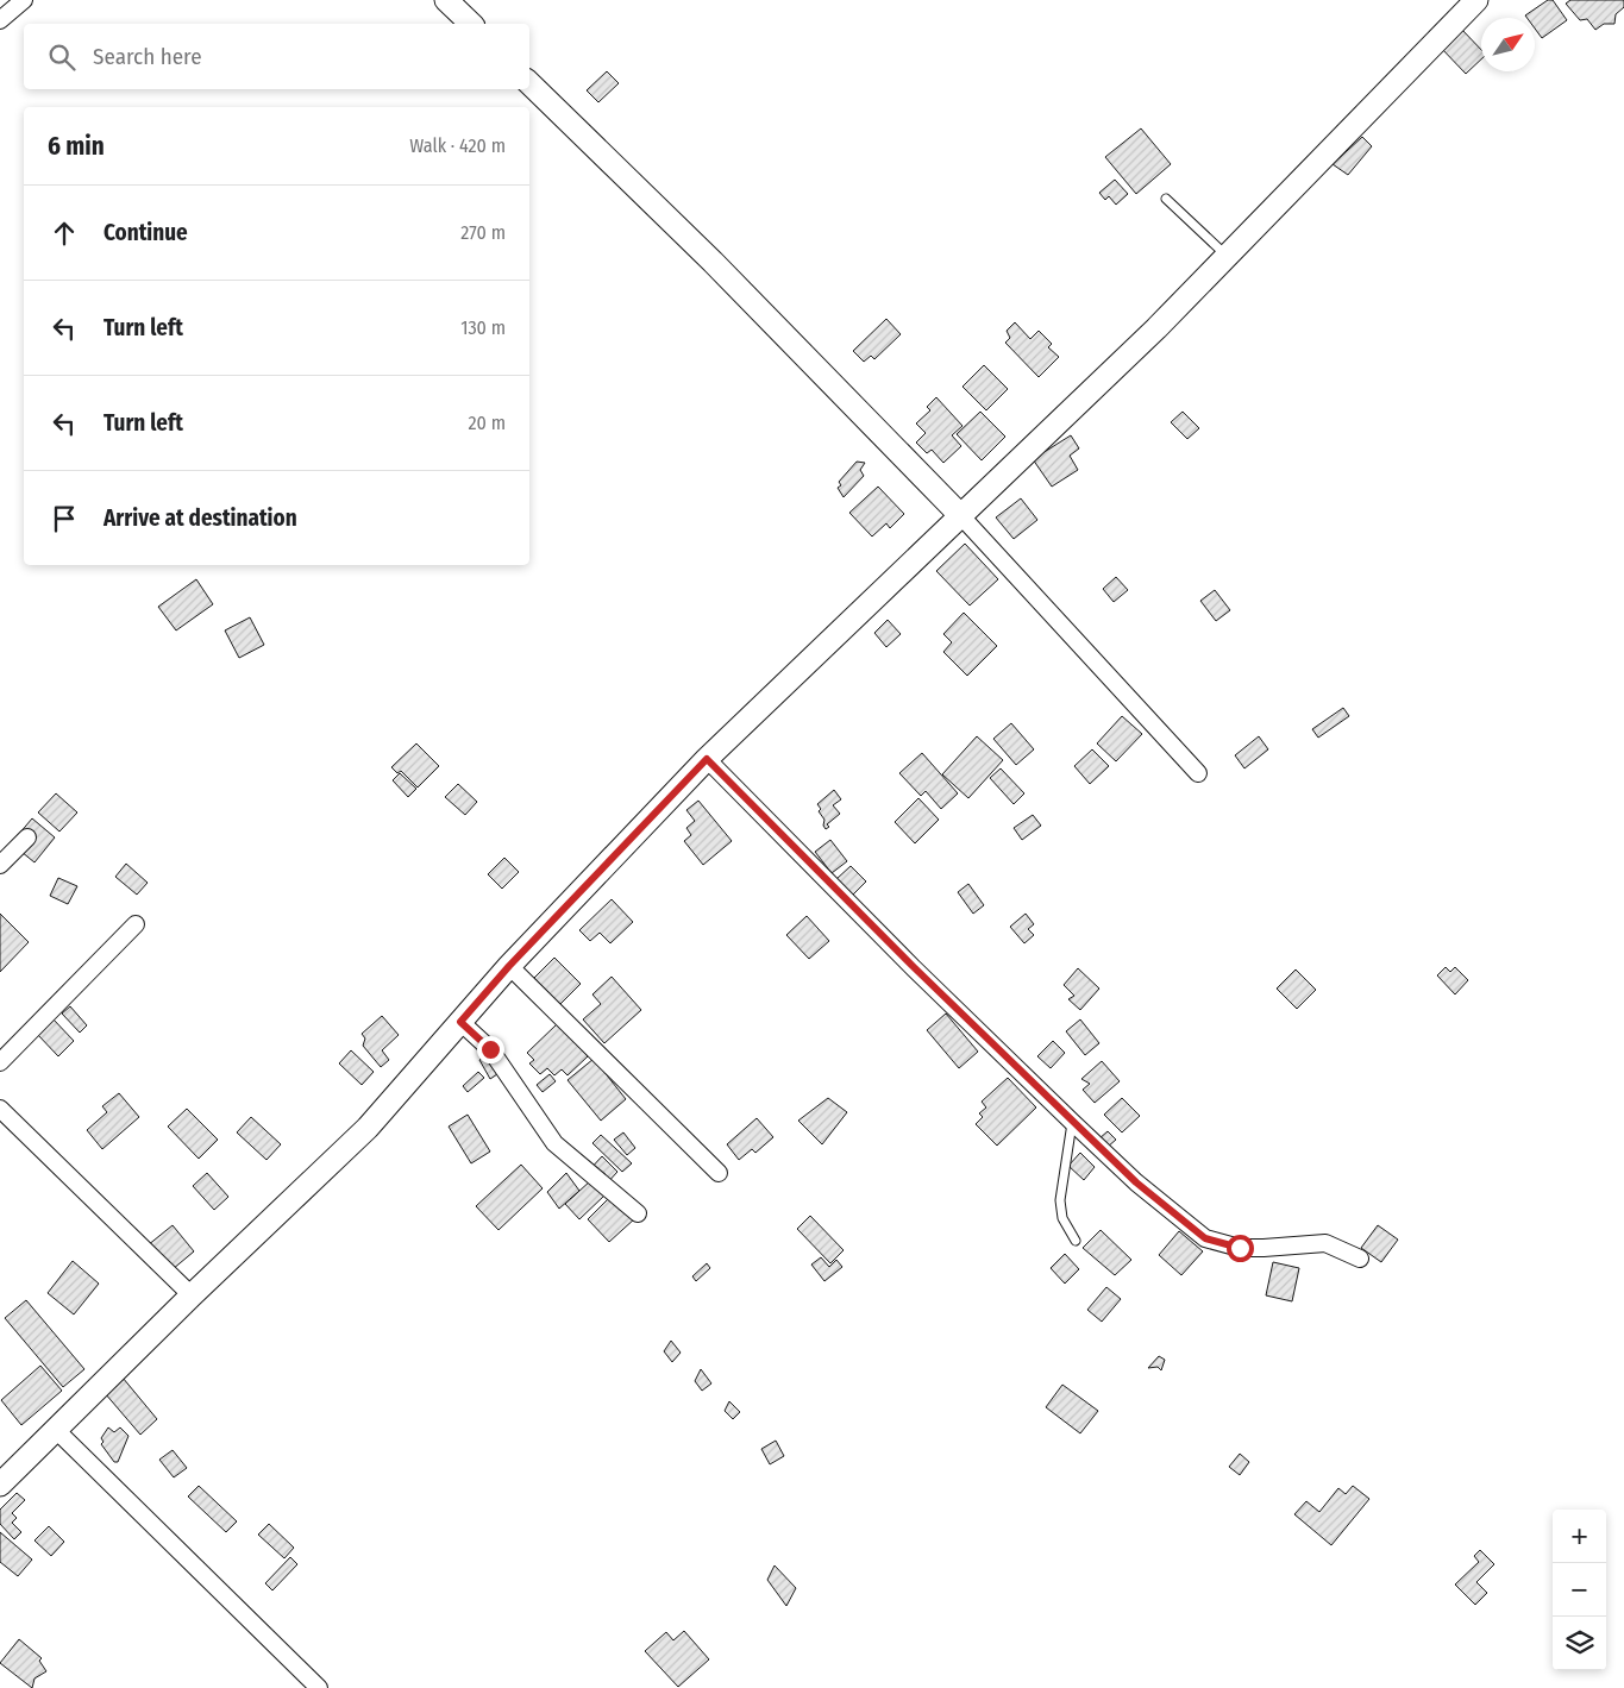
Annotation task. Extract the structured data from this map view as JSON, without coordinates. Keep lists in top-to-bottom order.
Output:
{
  "north": "top right",
  "page": {
    "search": "Search here",
    "heading": ["6 min", "Walk · 420 m"],
    "list": [
      ["Continue", "270 m"],
      ["Turn left", "130 m"],
      ["Turn left", "20 m"],
      "Arrive at destination"
    ],
    "map_buttons": ["+", "−"]
  }
}
